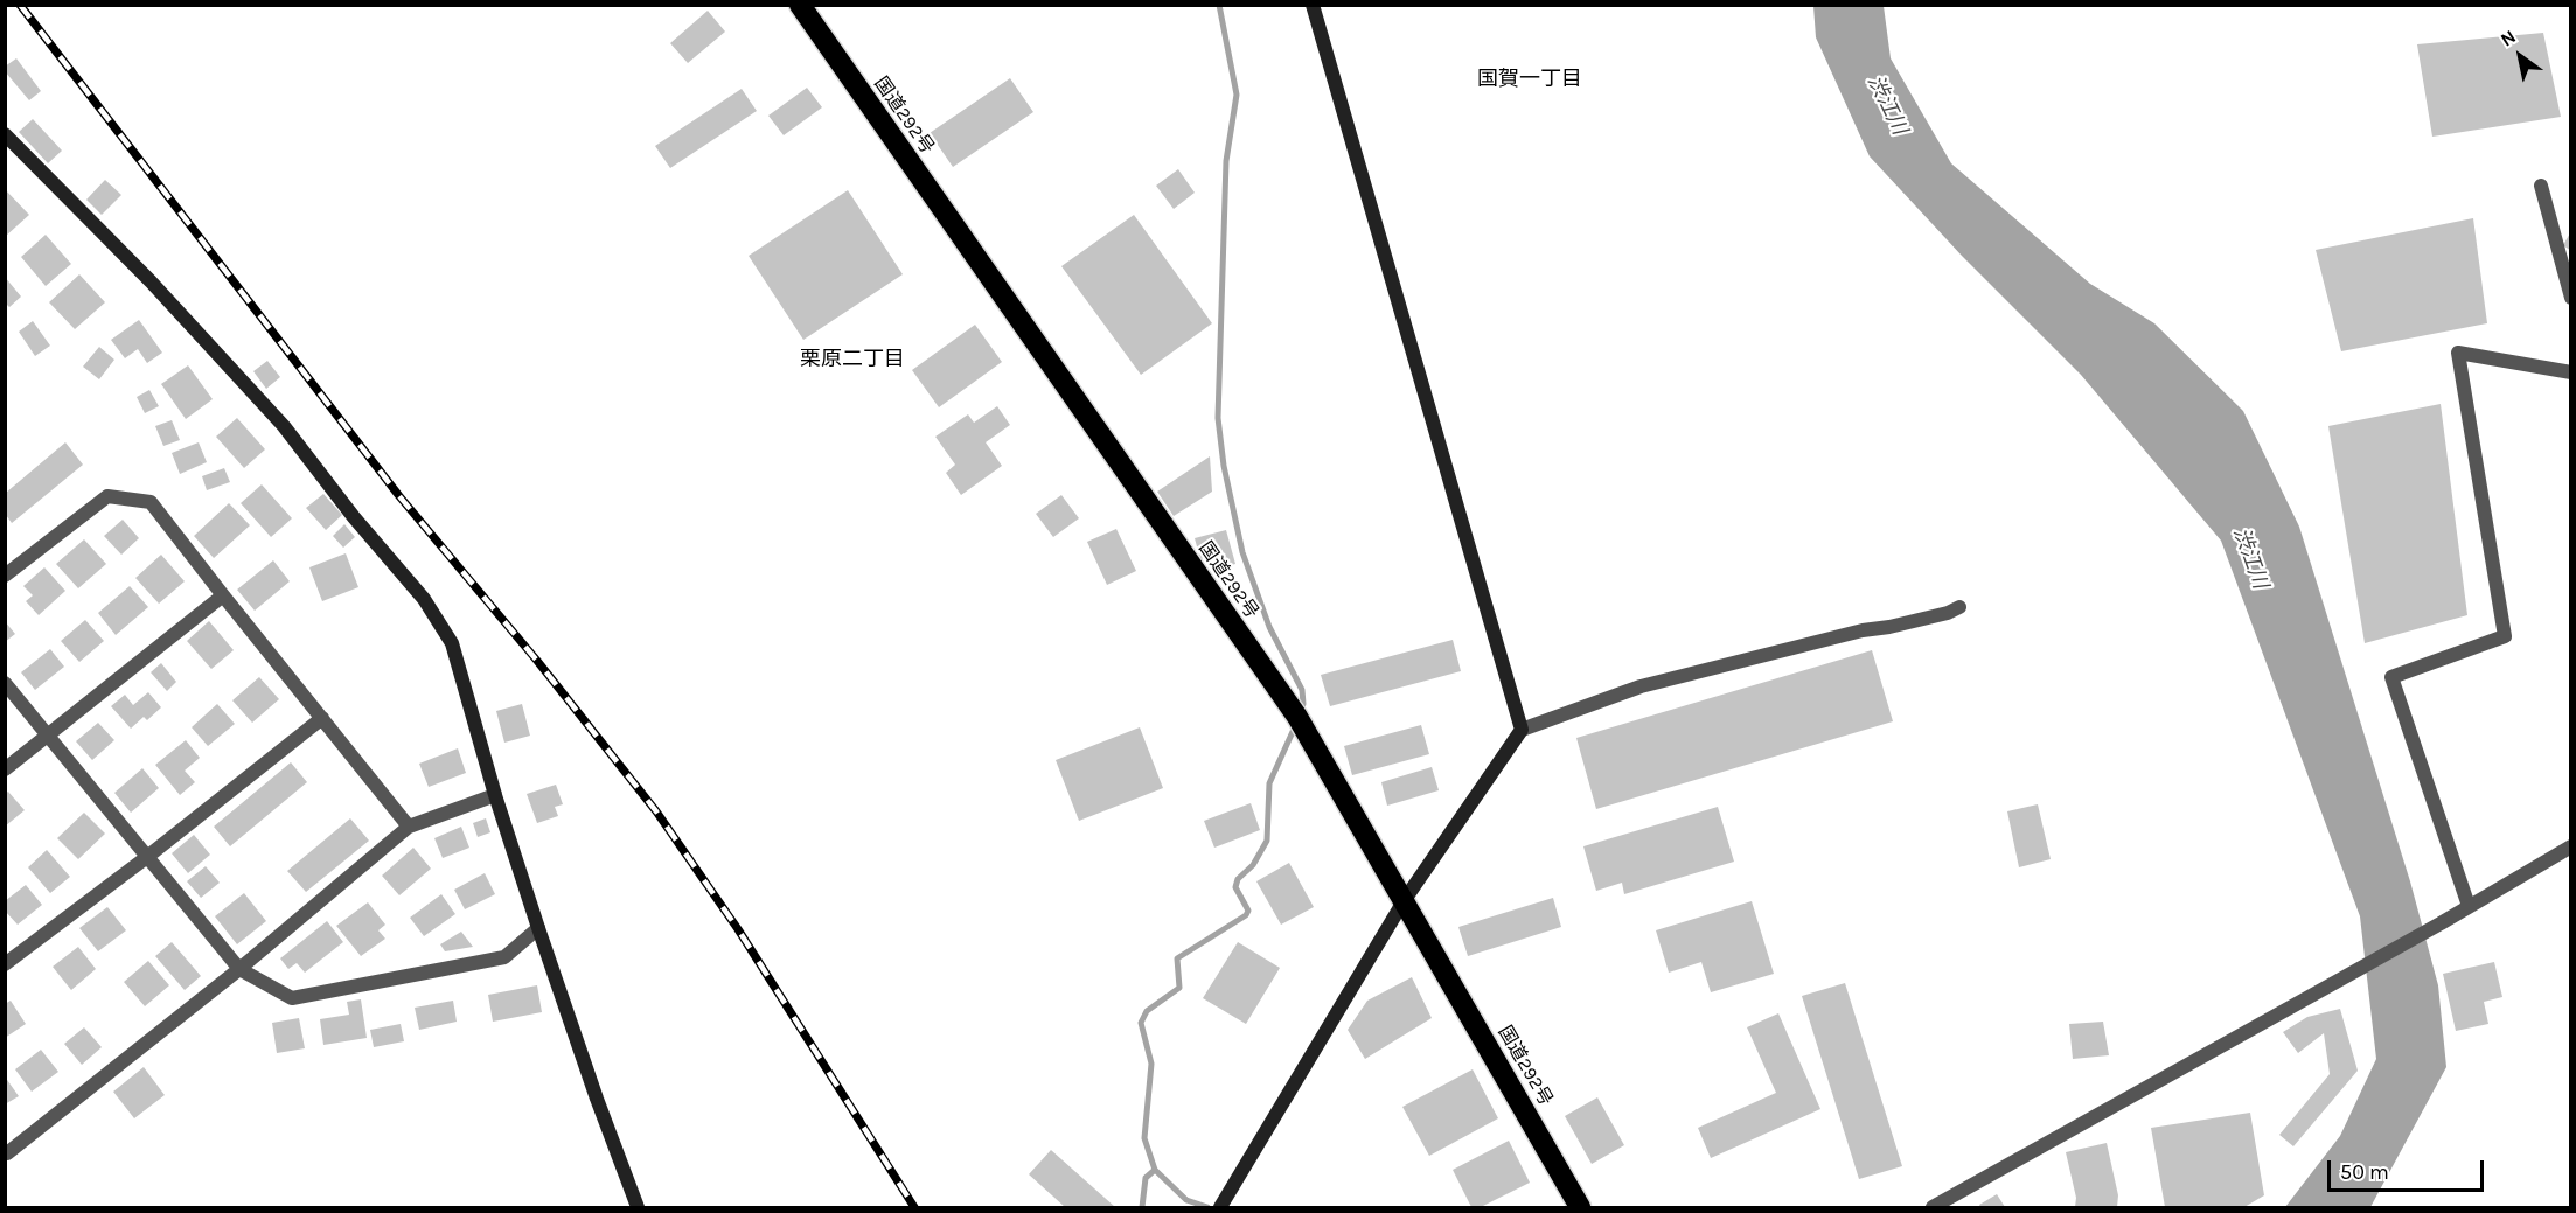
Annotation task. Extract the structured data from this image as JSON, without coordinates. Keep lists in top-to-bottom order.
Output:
{
  "streets": {
    "highway": ["国道292号"]
  },
  "districts": ["国賀一丁目", "栗原二丁目"],
  "water": ["渋江川"],
  "scale_bar": "50 m",
  "north": "top left"
}
